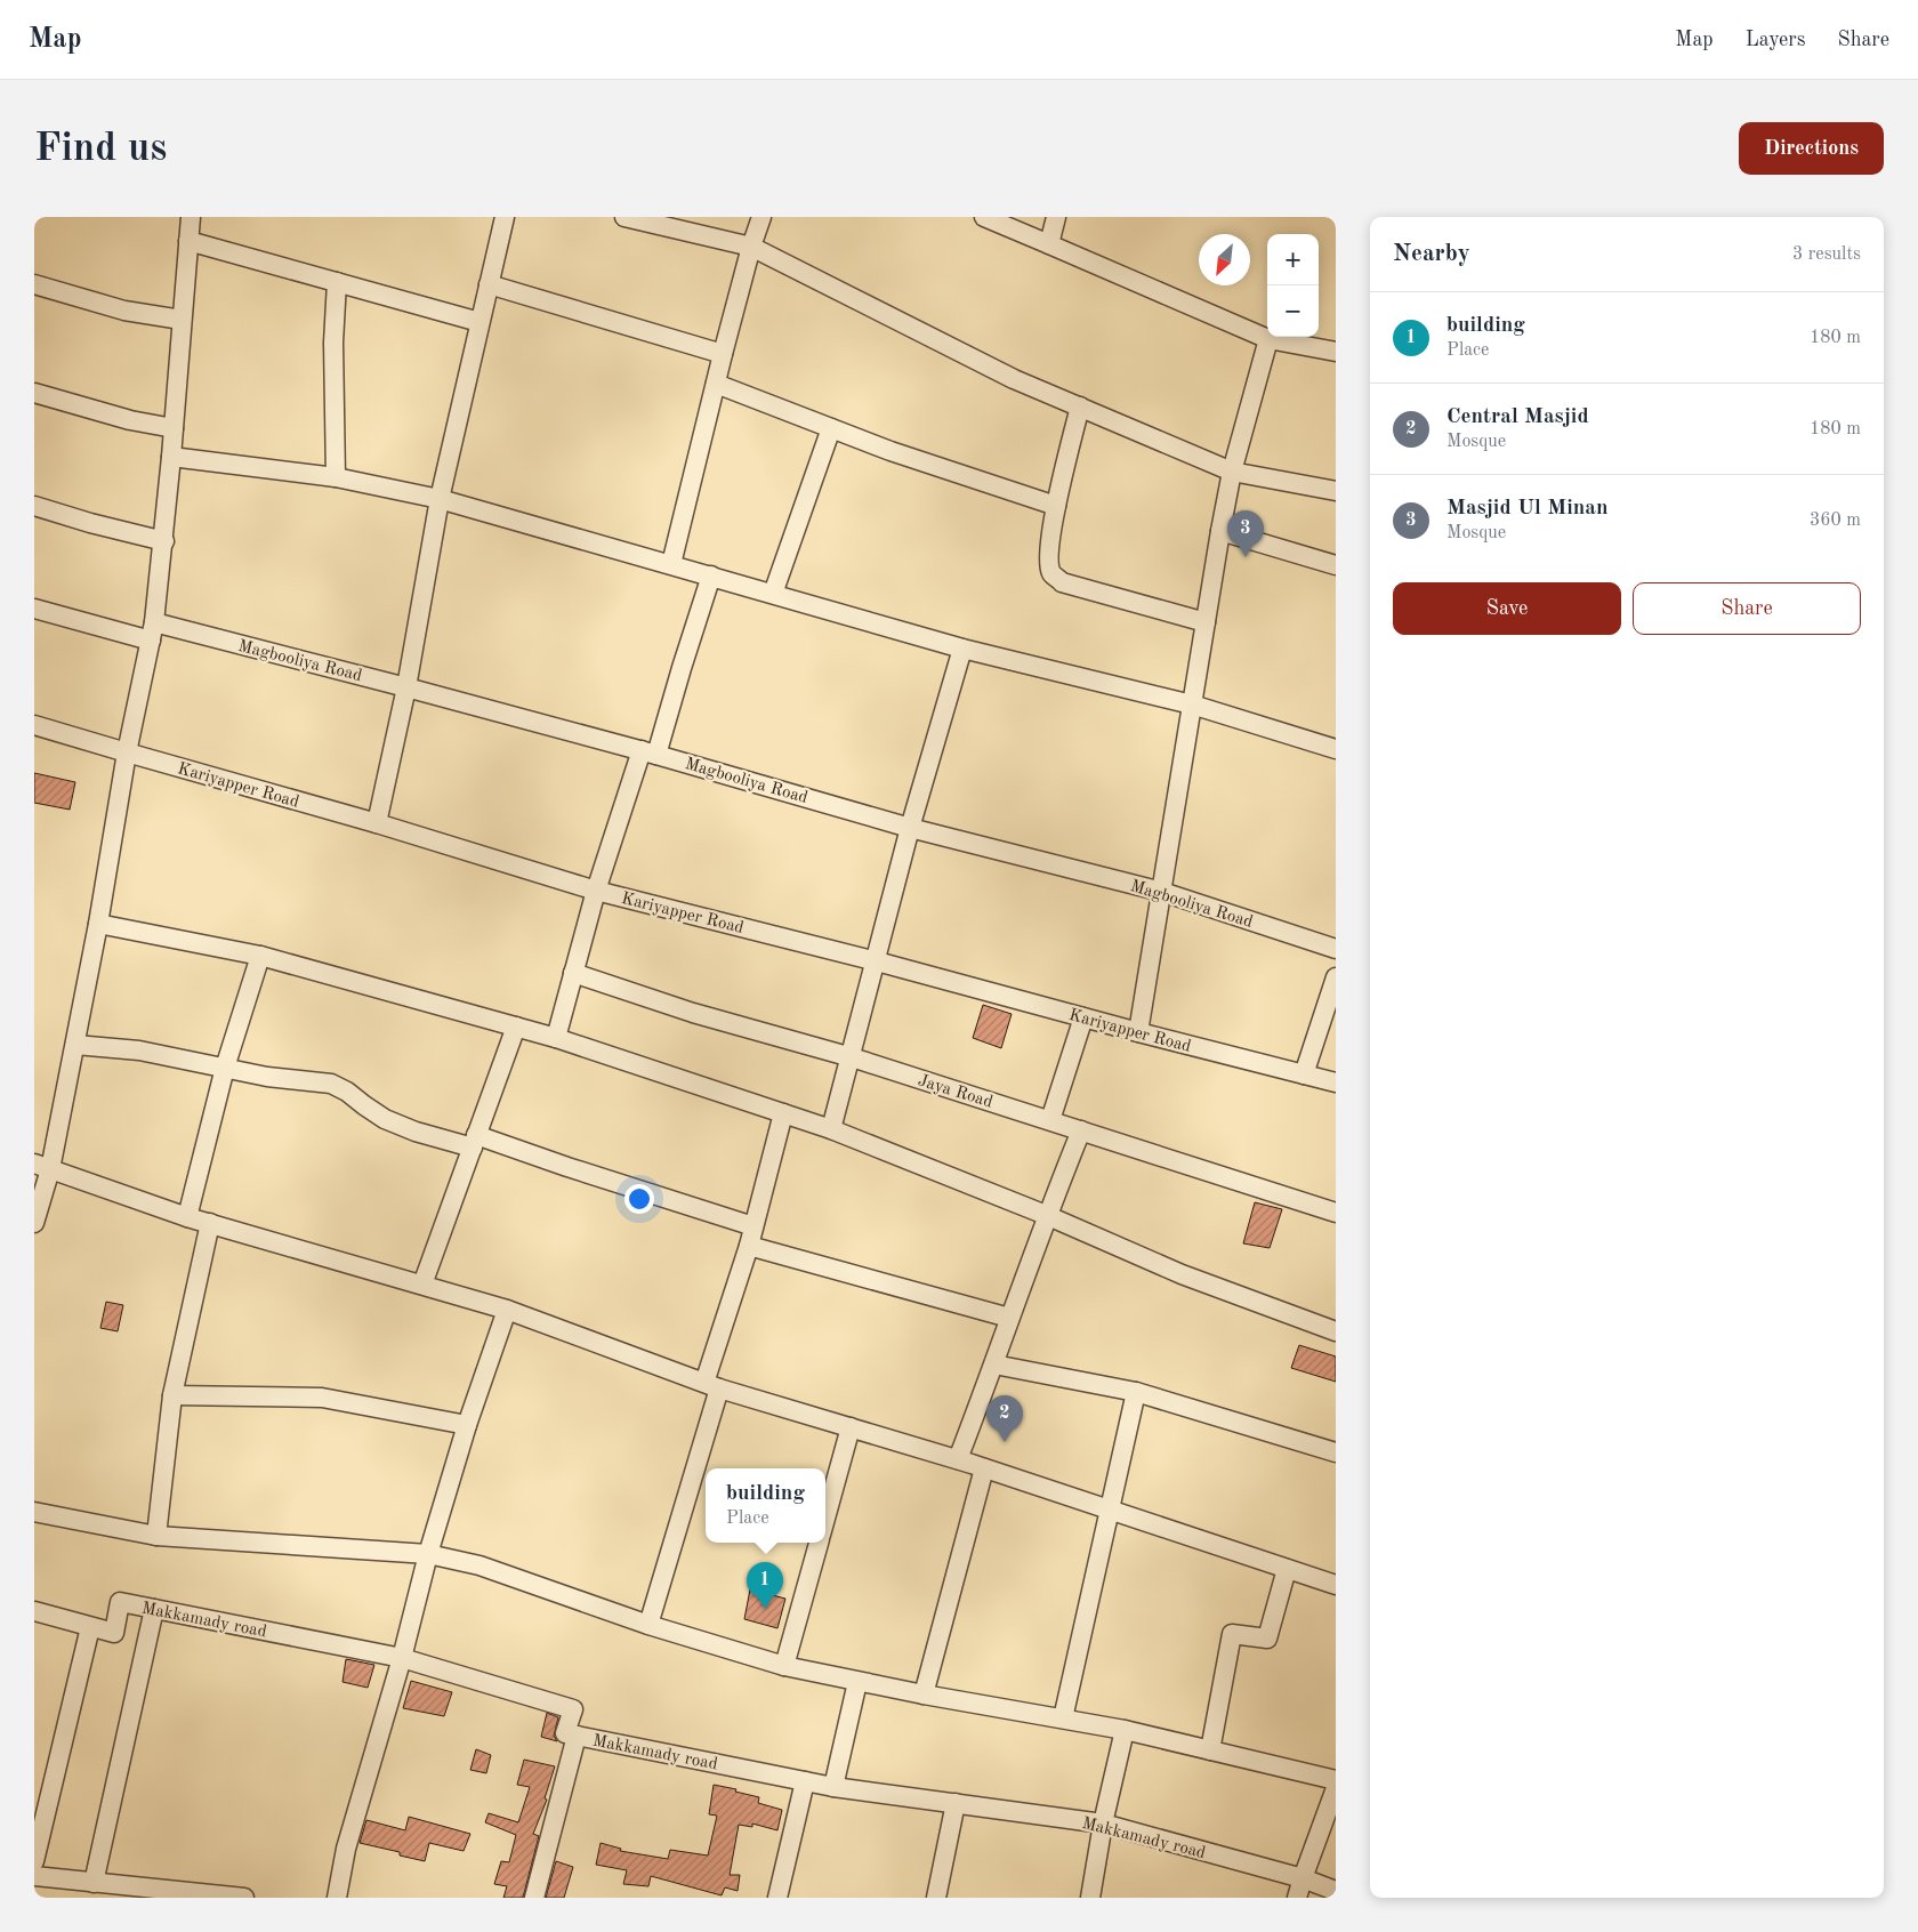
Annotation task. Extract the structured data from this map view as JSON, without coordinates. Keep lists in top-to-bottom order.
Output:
{
  "streets": {
    "street": [
      "Magbooliya Road",
      "Kariyapper Road",
      "Jaya Road",
      "Makkamady road"
    ]
  },
  "north": "bottom left",
  "page": {
    "header": "Map",
    "nav": ["Map", "Layers", "Share"],
    "buttons": [
      "Directions",
      ["Save", "Share"]
    ],
    "title": "Find us",
    "heading": ["Nearby", "3 results"],
    "map_buttons": ["+", "−"],
    "list": [
      {
        "mark": "1",
        "name": "building",
        "note": "Place",
        "value": "180 m"
      },
      {
        "mark": "2",
        "name": "Central Masjid",
        "note": "Mosque",
        "value": "180 m"
      },
      {
        "mark": "3",
        "name": "Masjid Ul Minan",
        "note": "Mosque",
        "value": "360 m"
      }
    ],
    "pins": ["3", "2", "1"],
    "popup": ["building", "Place"]
  }
}
